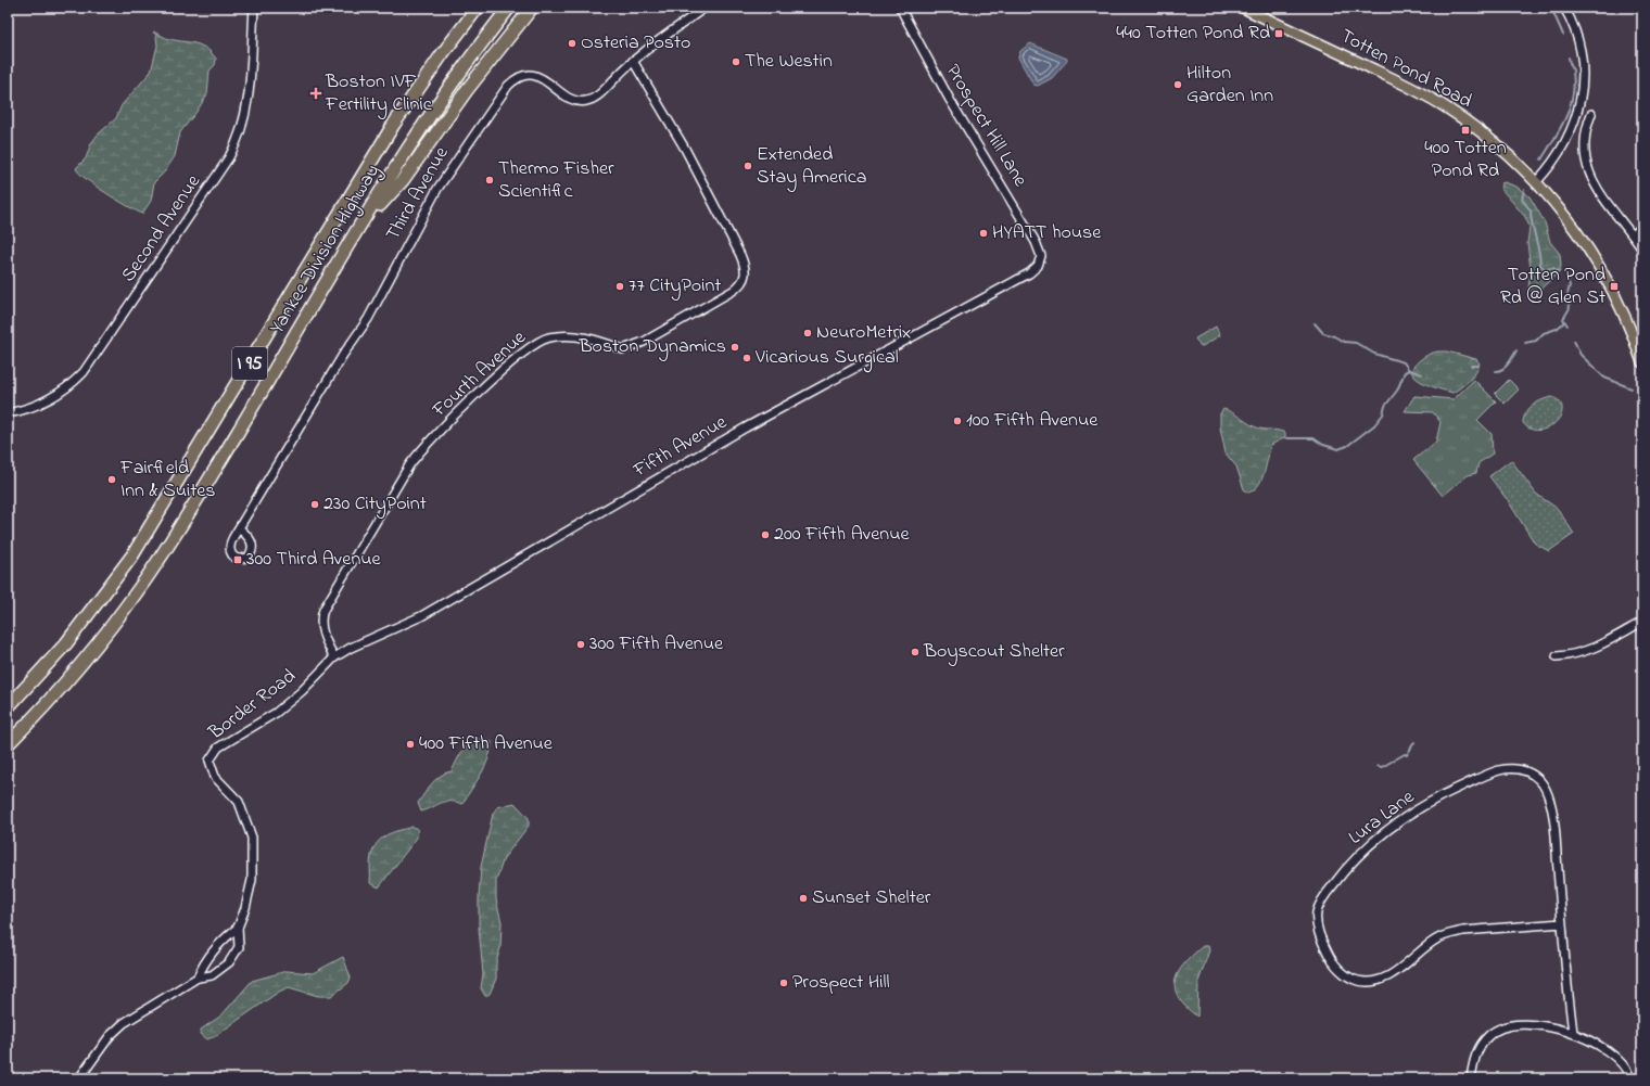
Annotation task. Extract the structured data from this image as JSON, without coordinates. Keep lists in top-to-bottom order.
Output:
{
  "streets": {
    "highway": ["Yankee Division Highway", "I 95"],
    "main road": ["Totten Pond Road"],
    "street": [
      "Prospect Hill Lane",
      "Third Avenue",
      "Second Avenue",
      "Fourth Avenue",
      "Fifth Avenue",
      "Border Road",
      "Lura Lane"
    ]
  },
  "crossings": [
    ["Prospect Hill Lane", "Fifth Avenue"],
    ["Third Avenue", "Fourth Avenue"],
    ["Fourth Avenue", "Fifth Avenue"],
    ["Fourth Avenue", "Border Road"],
    ["Fifth Avenue", "Border Road"]
  ],
  "places": {
    "transit": [
      "440 Totten Pond Rd",
      "400 Totten Pond Rd",
      "Totten Pond Rd @ Glen St",
      "300 Third Avenue"
    ],
    "other": [
      "Osteria Posto",
      "The Westin",
      "Hilton Garden Inn",
      "Extended Stay America",
      "Thermo Fisher Scientific",
      "HYATT house",
      "77 CityPoint",
      "NeuroMetrix",
      "Boston Dynamics",
      "Vicarious Surgical",
      "100 Fifth Avenue",
      "Fairfield Inn & Suites",
      "230 CityPoint",
      "200 Fifth Avenue",
      "300 Fifth Avenue",
      "Boyscout Shelter",
      "400 Fifth Avenue",
      "Sunset Shelter",
      "Prospect Hill"
    ],
    "health": ["Boston IVF Fertility Clinic"]
  }
}
